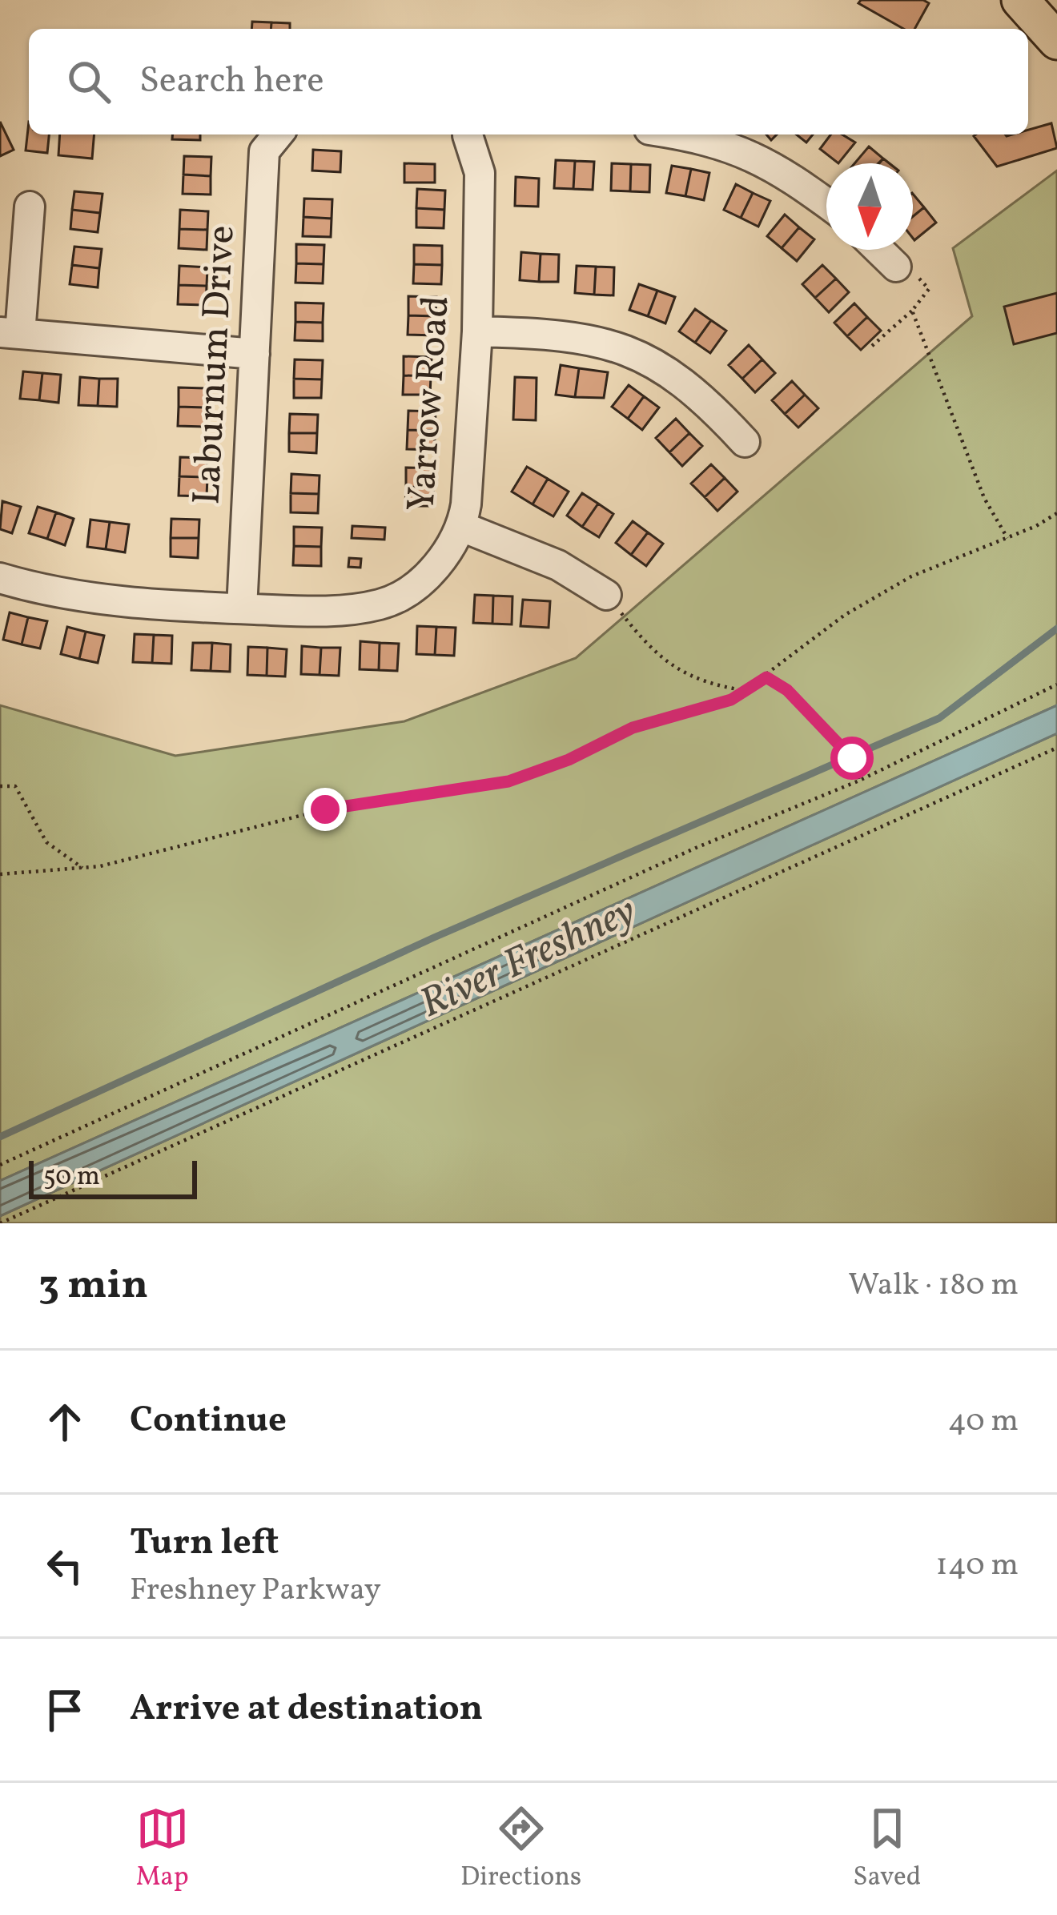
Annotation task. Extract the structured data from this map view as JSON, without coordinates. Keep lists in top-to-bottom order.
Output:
{
  "streets": {
    "street": ["Laburnum Drive", "Yarrow Road"]
  },
  "crossings": [
    ["Laburnum Drive", "Yarrow Road"]
  ],
  "water": ["River Freshney"],
  "scale_bar": "50 m",
  "north": "bottom",
  "page": {
    "search": "Search here",
    "scale": "50 m",
    "heading": ["3 min", "Walk · 180 m"],
    "list": [
      ["Continue", "40 m"],
      ["Turn left", "Freshney Parkway", "140 m"],
      "Arrive at destination"
    ],
    "nav": ["Map", "Directions", "Saved"]
  }
}
